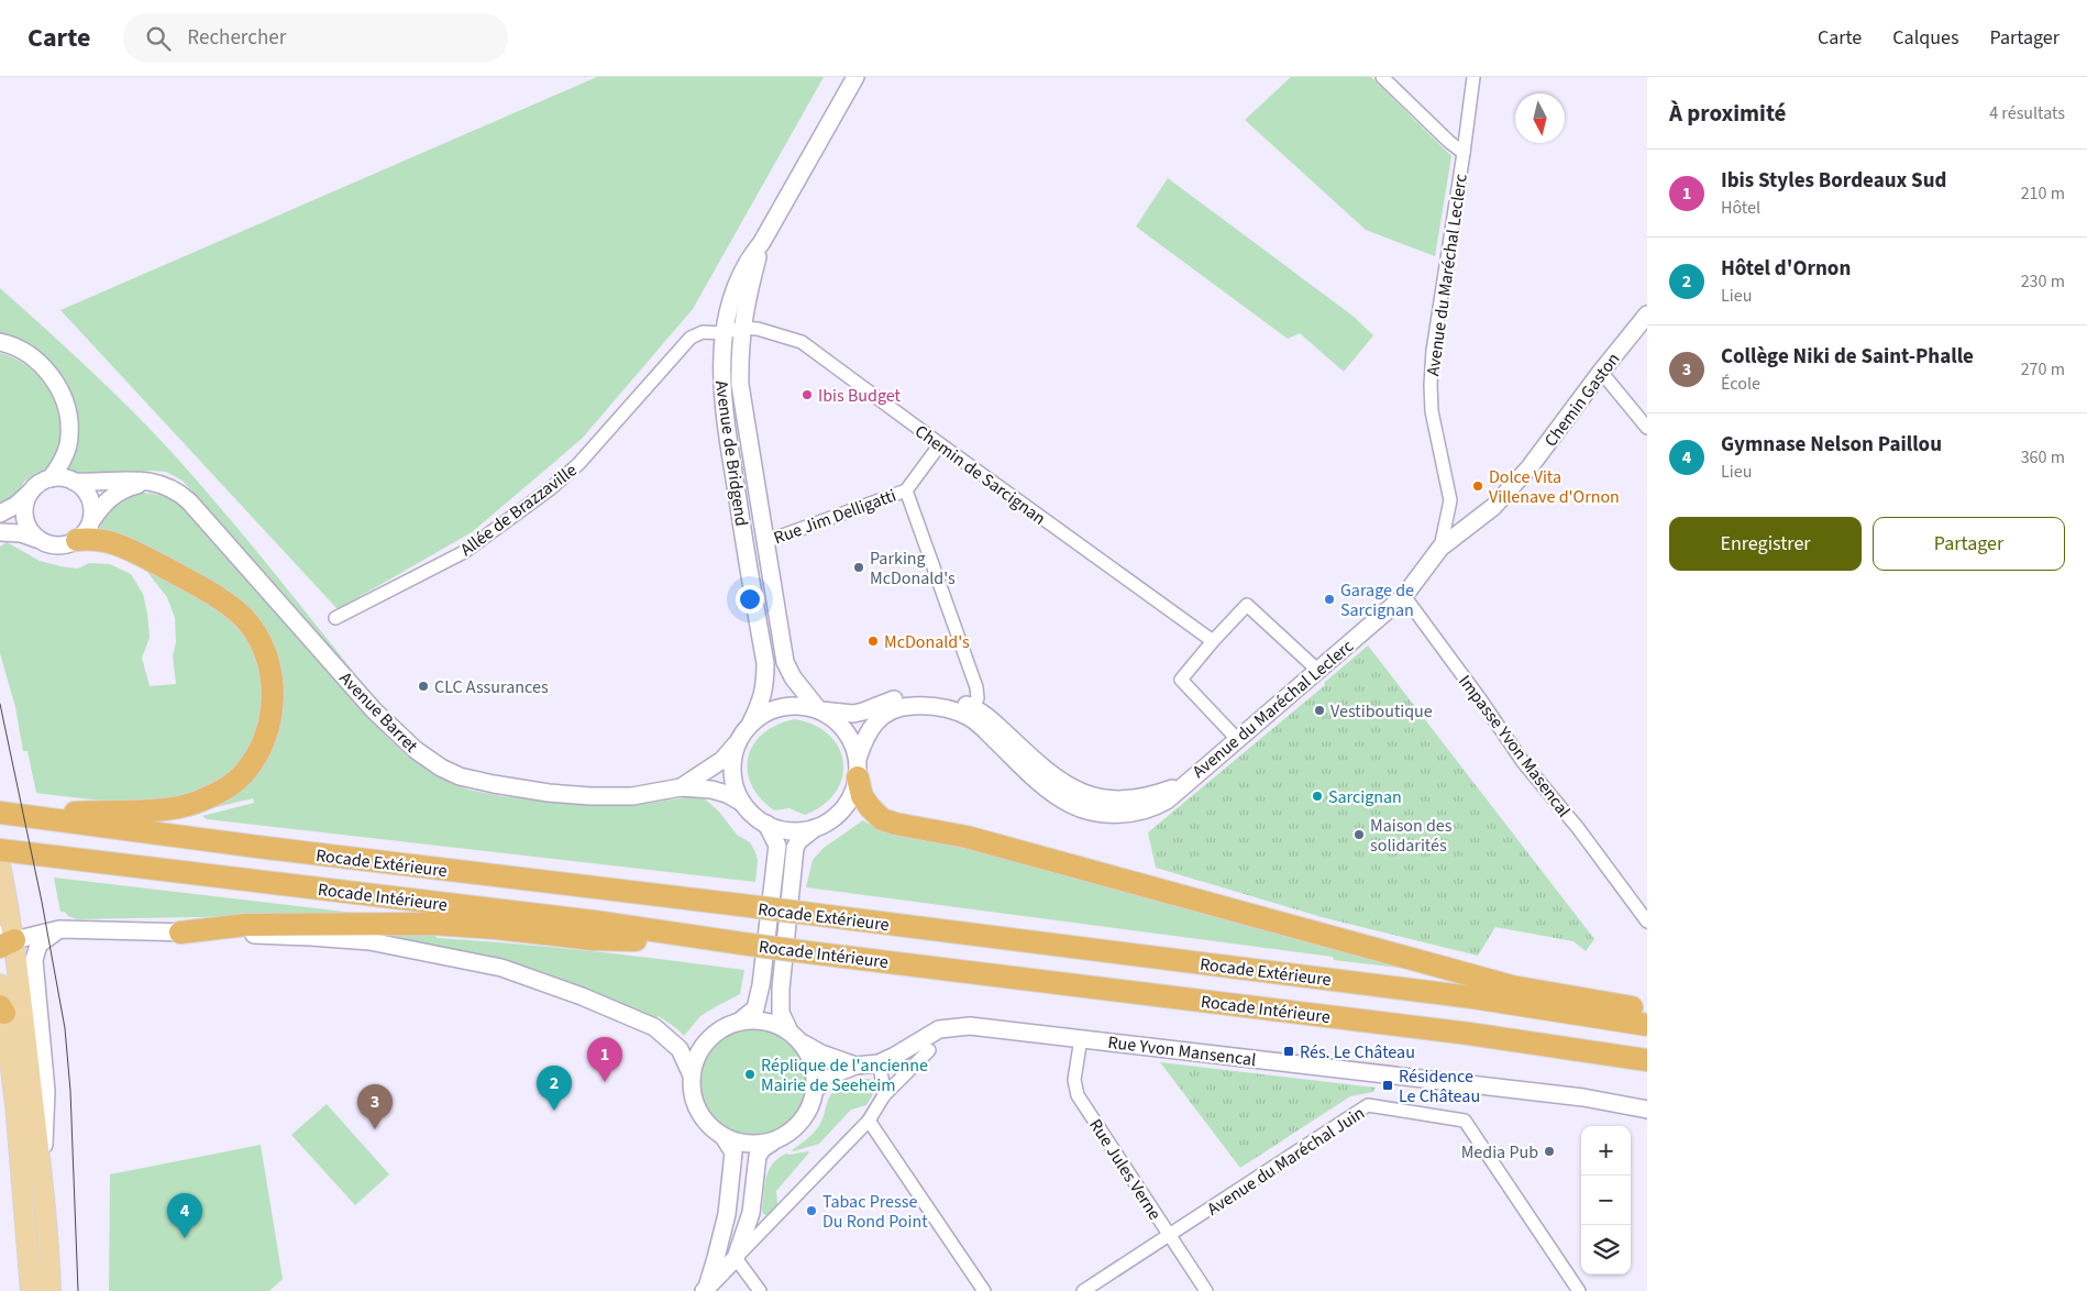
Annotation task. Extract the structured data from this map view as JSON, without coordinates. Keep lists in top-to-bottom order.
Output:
{
  "streets": {
    "highway": ["Rocade Extérieure", "Rocade Intérieure"],
    "street": [
      "Avenue du Maréchal Leclerc",
      "Chemin Gaston",
      "Avenue de Bridgend",
      "Chemin de Sarcignan",
      "Allée de Brazzaville",
      "Rue Jim Delligatti",
      "Avenue Barret",
      "Impasse Yvon Masencal",
      "Rue Yvon Mansencal",
      "Avenue du Maréchal Juin",
      "Rue Jules Verne"
    ]
  },
  "crossings": [
    ["Avenue du Maréchal Leclerc", "Chemin Gaston"],
    ["Avenue du Maréchal Leclerc", "Avenue de Bridgend"],
    ["Avenue du Maréchal Leclerc", "Avenue Barret"],
    ["Avenue du Maréchal Leclerc", "Impasse Yvon Masencal"],
    ["Avenue de Bridgend", "Chemin de Sarcignan"],
    ["Avenue de Bridgend", "Allée de Brazzaville"],
    ["Avenue de Bridgend", "Rue Jim Delligatti"],
    ["Avenue de Bridgend", "Avenue Barret"],
    ["Chemin de Sarcignan", "Allée de Brazzaville"],
    ["Rue Yvon Mansencal", "Rue Jules Verne"],
    ["Avenue du Maréchal Juin", "Rue Jules Verne"]
  ],
  "places": {
    "other": [
      "Ibis Budget",
      "Dolce Vita Villenave d'Ornon",
      "Parking McDonald's",
      "Garage de Sarcignan",
      "McDonald's",
      "CLC Assurances",
      "Vestiboutique",
      "Sarcignan",
      "Maison des solidarités",
      "Réplique de l'ancienne Mairie de Seeheim",
      "Media Pub",
      "Tabac Presse Du Rond Point"
    ],
    "transit": ["Rés. Le Château", "Résidence Le Château"]
  },
  "north": "bottom",
  "page": {
    "header": "Carte",
    "search": "Rechercher",
    "nav": ["Carte", "Calques", "Partager"],
    "heading": ["À proximité", "4 résultats"],
    "list": [
      {
        "mark": "1",
        "name": "Ibis Styles Bordeaux Sud",
        "note": "Hôtel",
        "value": "210 m"
      },
      {
        "mark": "2",
        "name": "Hôtel d'Ornon",
        "note": "Lieu",
        "value": "230 m"
      },
      {
        "mark": "3",
        "name": "Collège Niki de Saint-Phalle",
        "note": "École",
        "value": "270 m"
      },
      {
        "mark": "4",
        "name": "Gymnase Nelson Paillou",
        "note": "Lieu",
        "value": "360 m"
      }
    ],
    "buttons": ["Enregistrer", "Partager"],
    "pins": [
      "1",
      "2",
      "3",
      "4"
    ],
    "map_buttons": ["+", "−"]
  }
}
